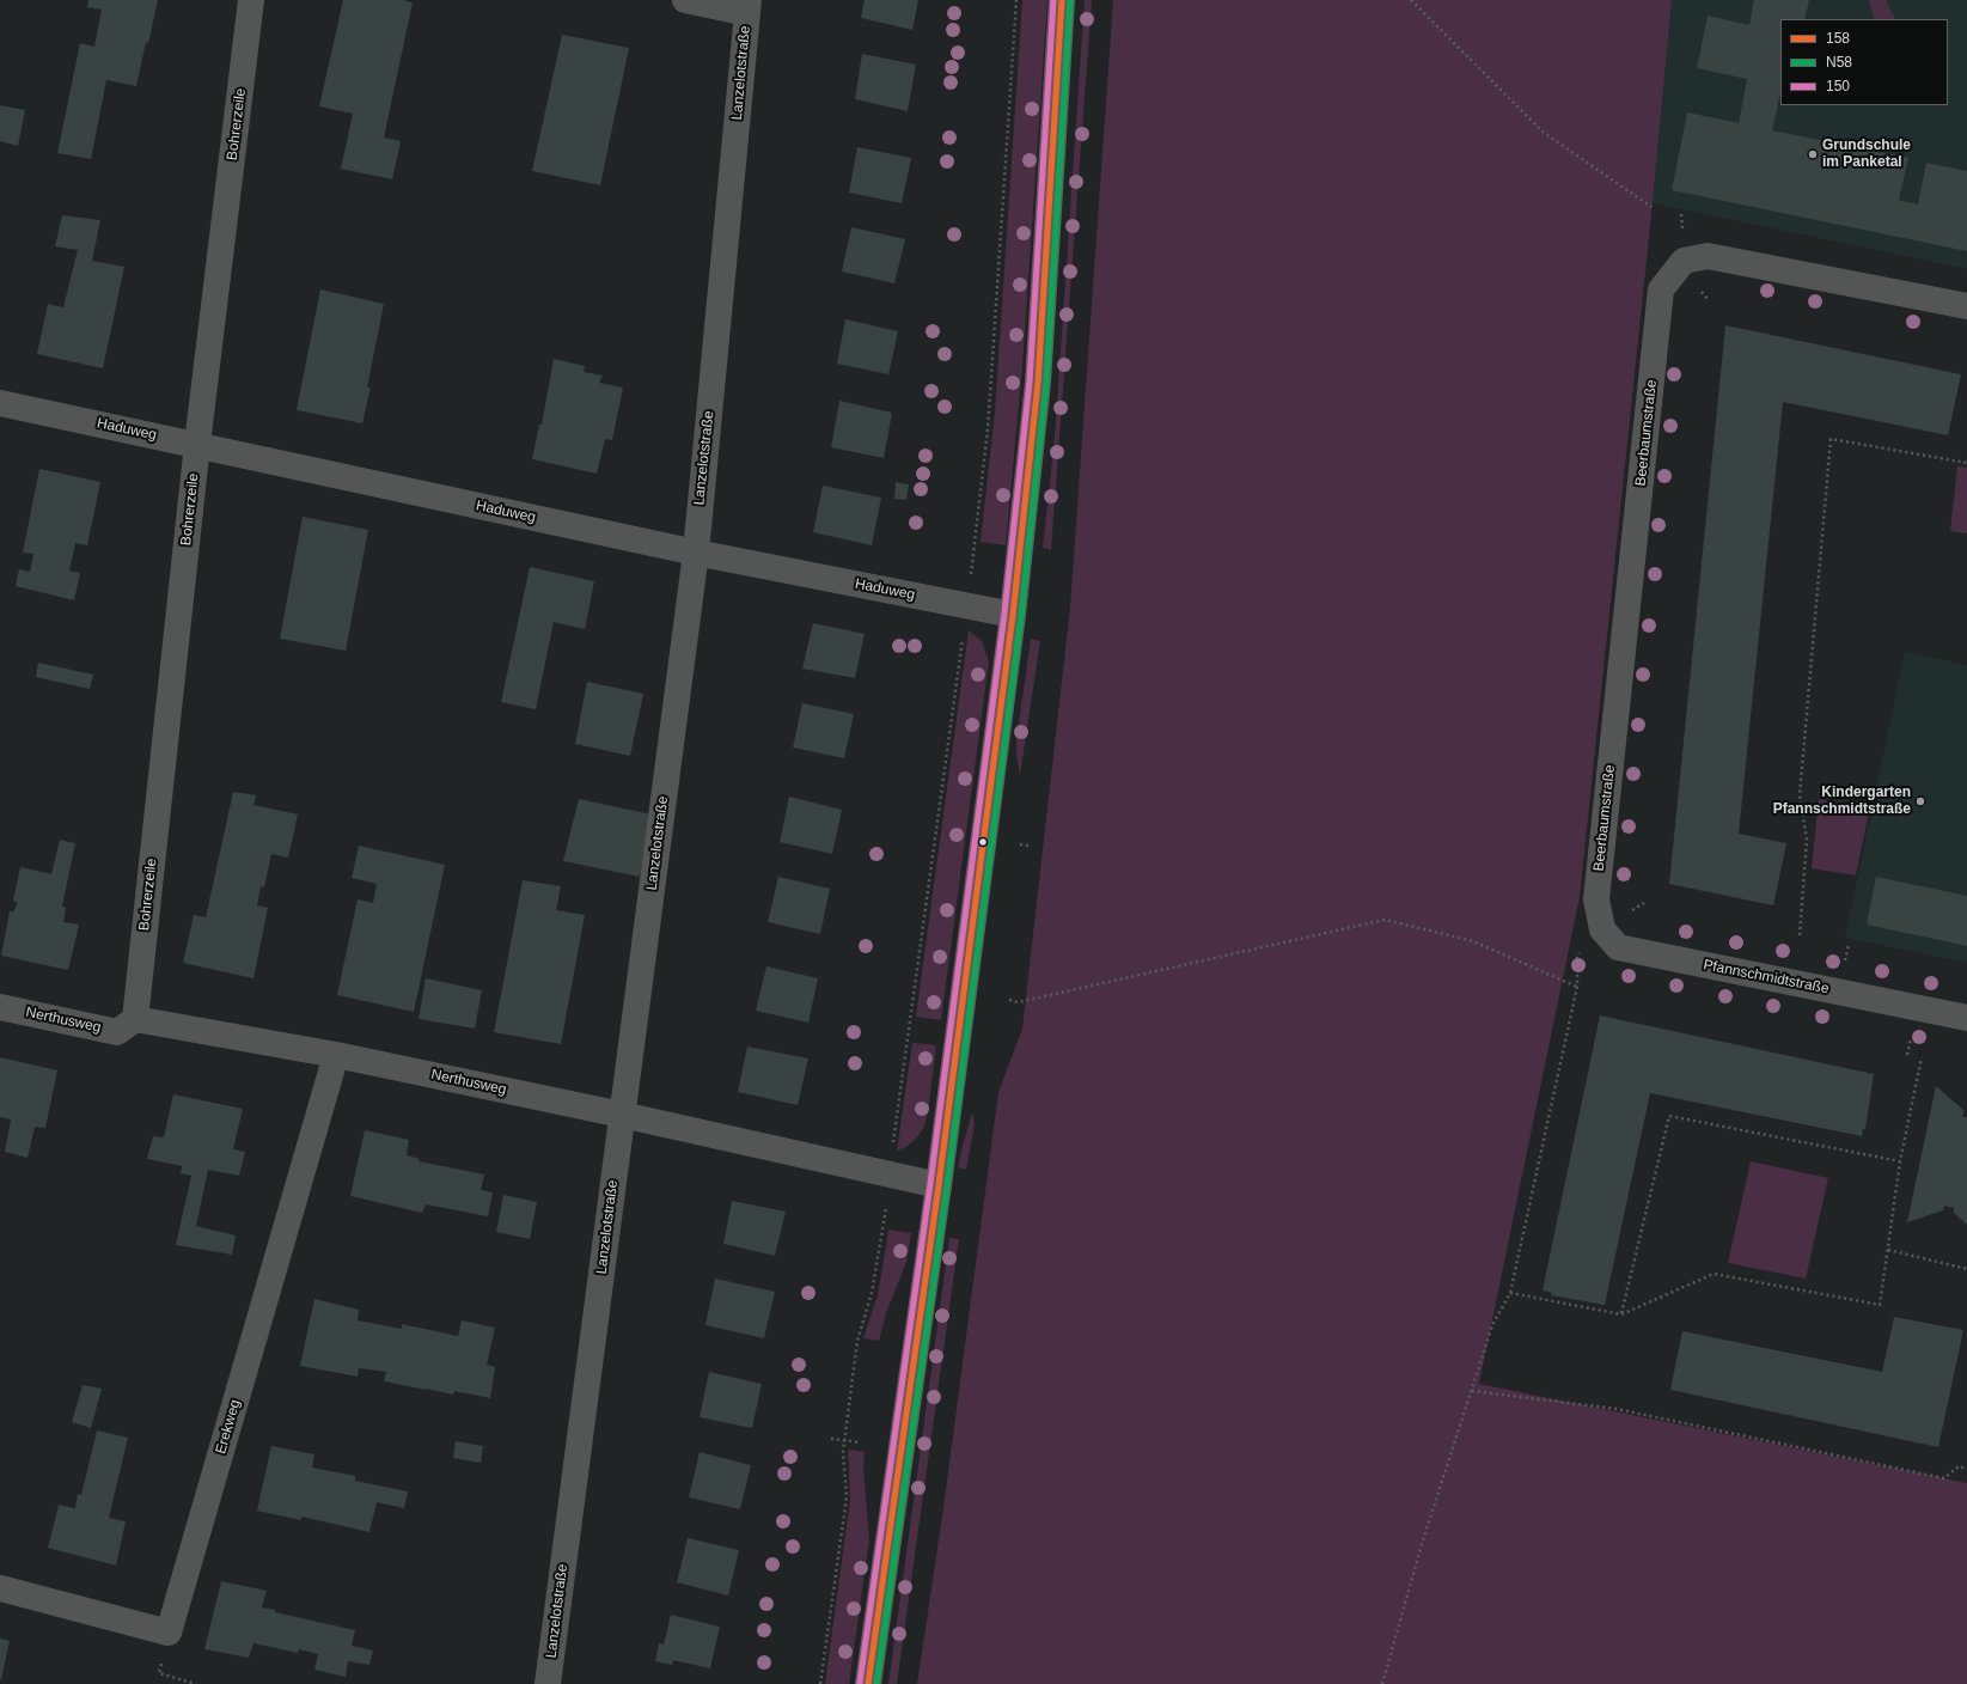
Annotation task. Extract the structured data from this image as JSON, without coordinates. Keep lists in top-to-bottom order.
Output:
{
  "streets": {
    "street": [
      "Lanzelotstraße",
      "Bohrerzeile",
      "Haduweg",
      "Beerbaumstraße",
      "Pfannschmidtstraße",
      "Nerthusweg",
      "Erekweg"
    ]
  },
  "crossings": [
    ["Lanzelotstraße", "Haduweg"],
    ["Lanzelotstraße", "Nerthusweg"],
    ["Bohrerzeile", "Haduweg"],
    ["Bohrerzeile", "Nerthusweg"],
    ["Beerbaumstraße", "Pfannschmidtstraße"],
    ["Nerthusweg", "Erekweg"]
  ],
  "places": ["Grundschule im Panketal", "Kindergarten Pfannschmidtstraße"],
  "lines": ["transit line 158", "transit line N58", "transit line 150"],
  "legend": ["158", "N58", "150"]
}
